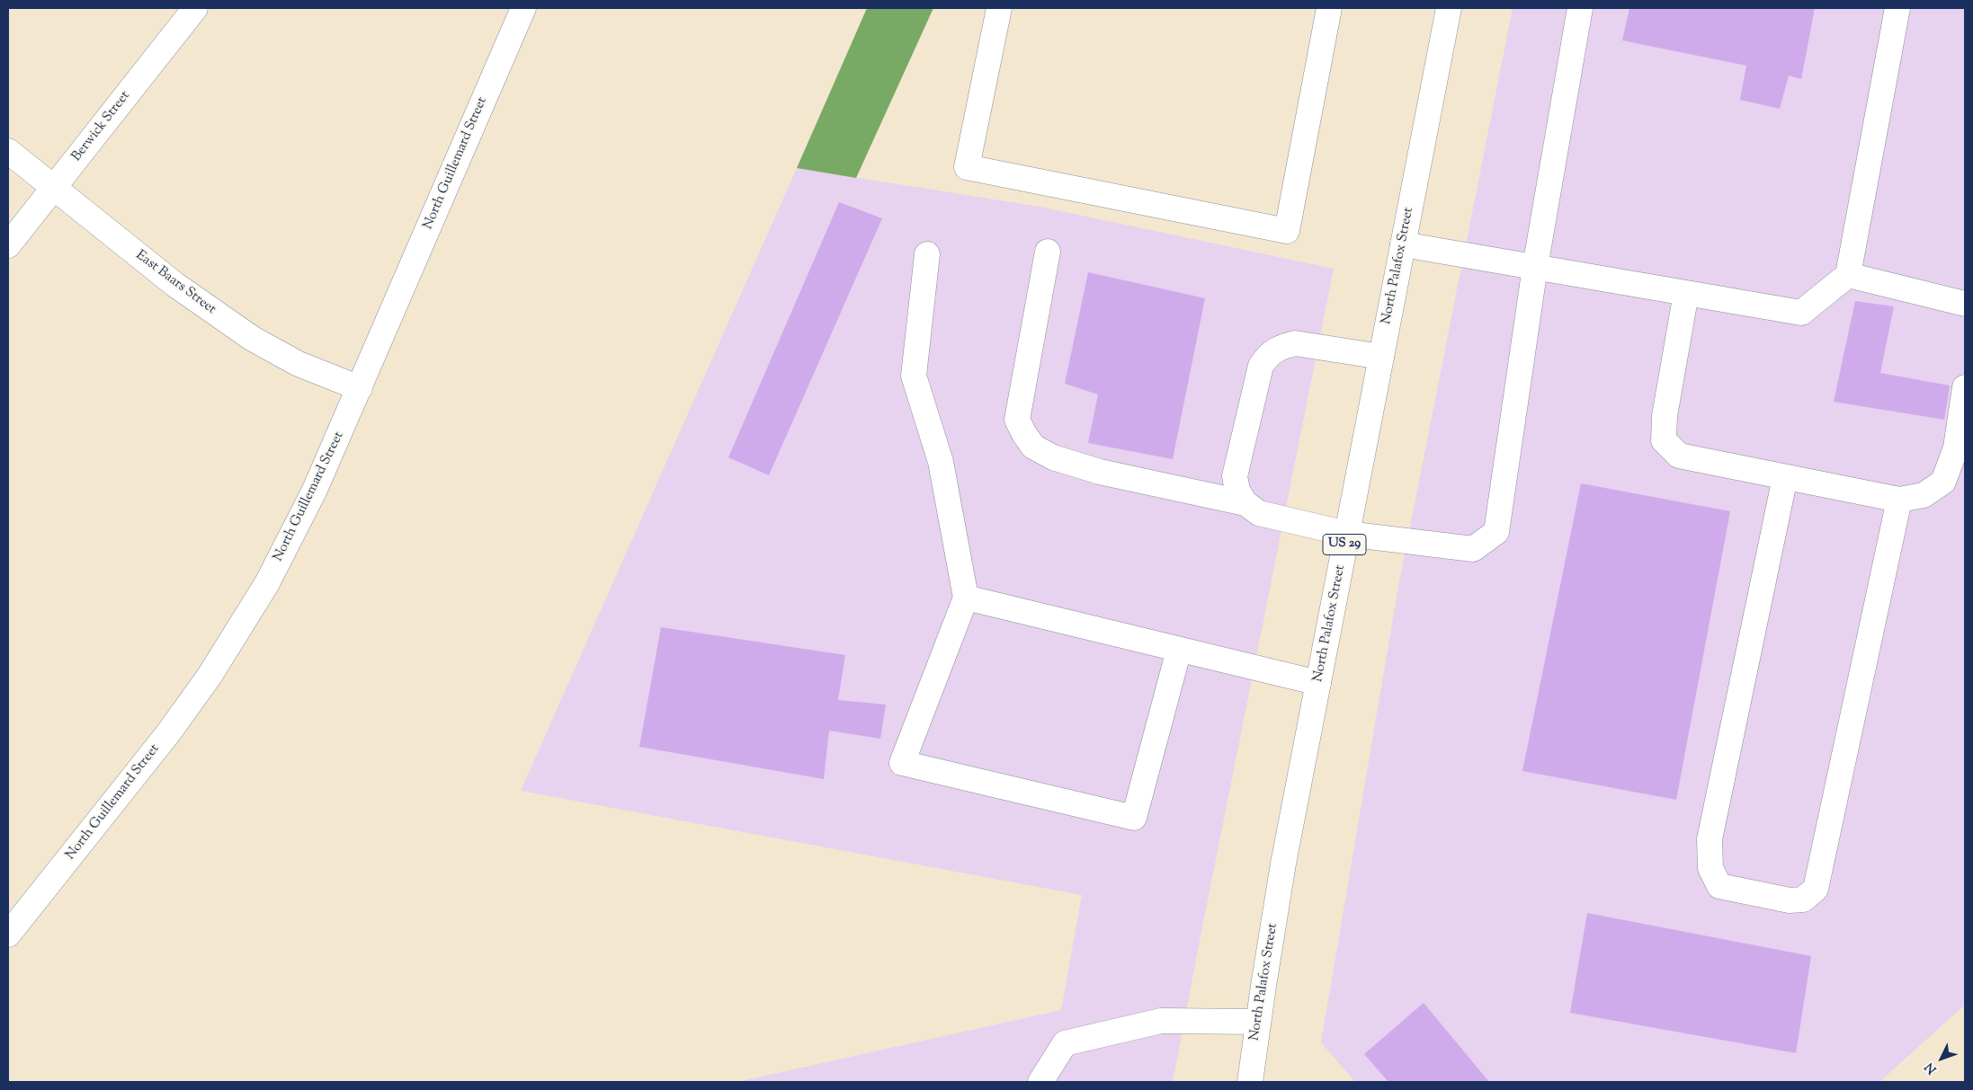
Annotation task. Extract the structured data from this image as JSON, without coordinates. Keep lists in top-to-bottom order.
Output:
{
  "streets": {
    "street": [
      "Berwick Street",
      "North Guillemard Street",
      "North Palafox Street",
      "East Baars Street",
      "US 29"
    ]
  },
  "crossings": [
    ["Berwick Street", "East Baars Street"],
    ["North Guillemard Street", "East Baars Street"]
  ],
  "north": "bottom left"
}
